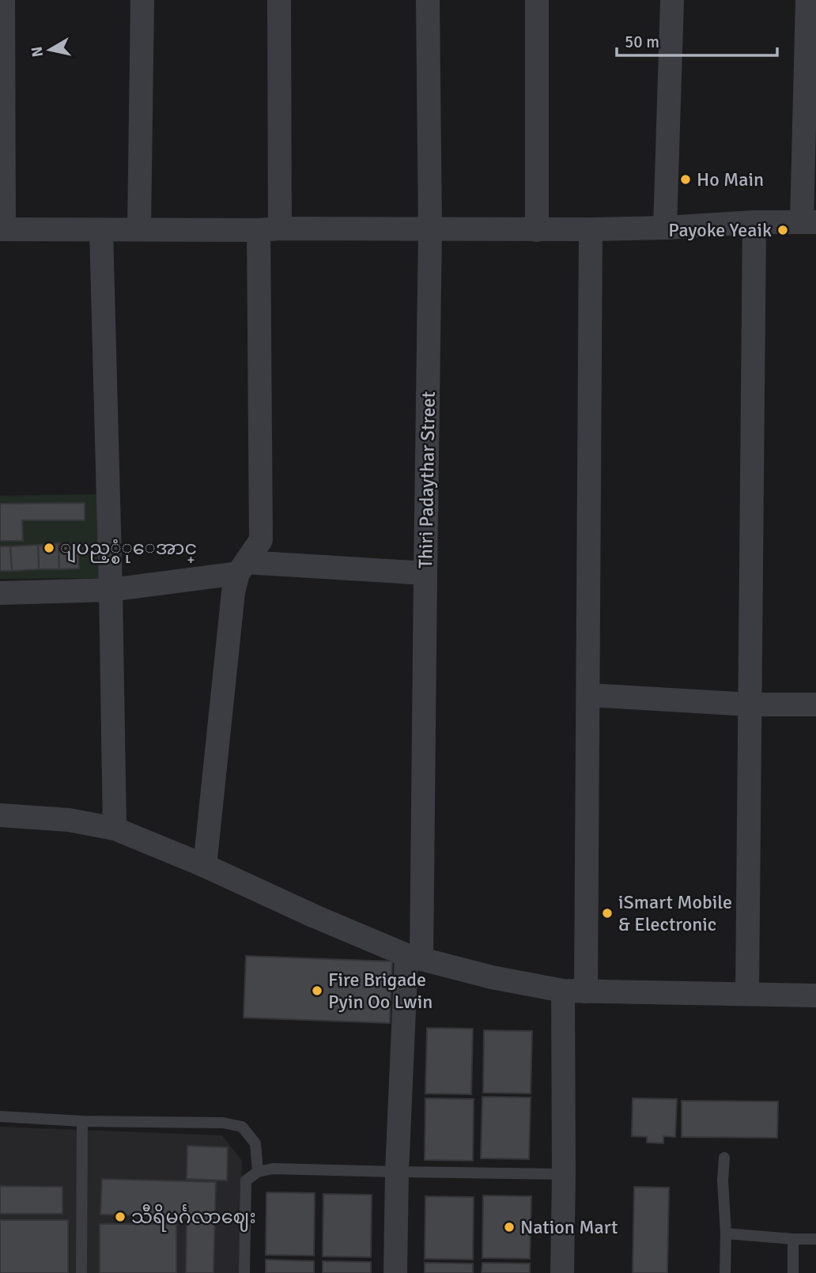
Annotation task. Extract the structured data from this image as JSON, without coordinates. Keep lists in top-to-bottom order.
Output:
{
  "streets": {
    "street": ["Thiri Padaythar Street"]
  },
  "places": [
    "Ho Main",
    "Payoke Yeaik",
    "ျပည့္စံုေအာင္",
    "iSmart Mobile & Electronic",
    "Fire Brigade Pyin Oo Lwin",
    "သီရိမင်္ဂလာဈေး",
    "Nation Mart"
  ],
  "scale_bar": "50 m",
  "north": "left"
}
